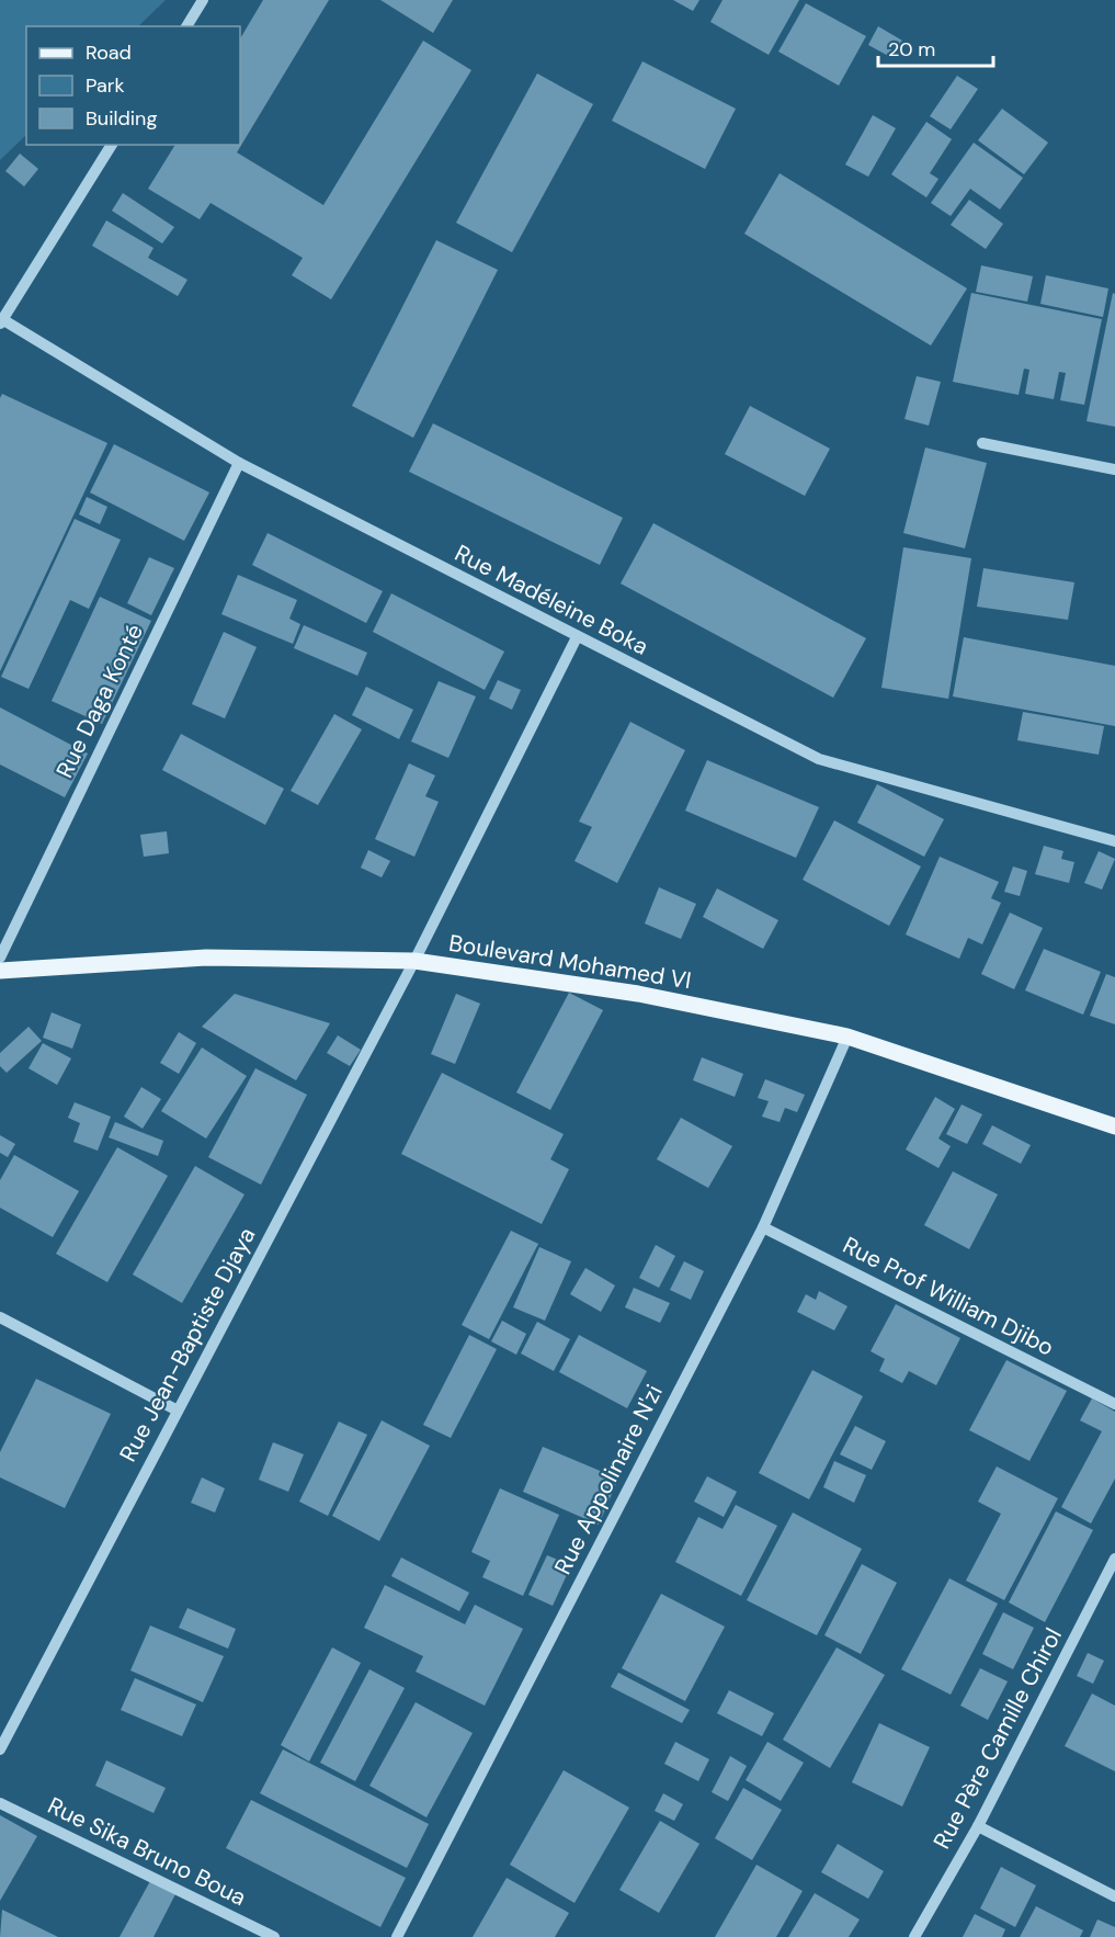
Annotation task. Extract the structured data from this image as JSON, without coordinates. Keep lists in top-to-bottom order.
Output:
{
  "streets": {
    "main road": ["Boulevard Mohamed VI"],
    "street": [
      "Rue Madéleine Boka",
      "Rue Daga Konté",
      "Rue Prof William Djibo",
      "Rue Jean-Baptiste Djaya",
      "Rue Appolinaire N'zi",
      "Rue Père Camille Chirol",
      "Rue Sika Bruno Boua"
    ]
  },
  "crossings": [
    ["Rue Madéleine Boka", "Rue Daga Konté"],
    ["Rue Madéleine Boka", "Rue Jean-Baptiste Djaya"],
    ["Boulevard Mohamed VI", "Rue Jean-Baptiste Djaya"],
    ["Boulevard Mohamed VI", "Rue Appolinaire N'zi"],
    ["Rue Prof William Djibo", "Rue Appolinaire N'zi"]
  ],
  "legend": ["Road", "Park", "Building"],
  "scale_bar": "20 m"
}
